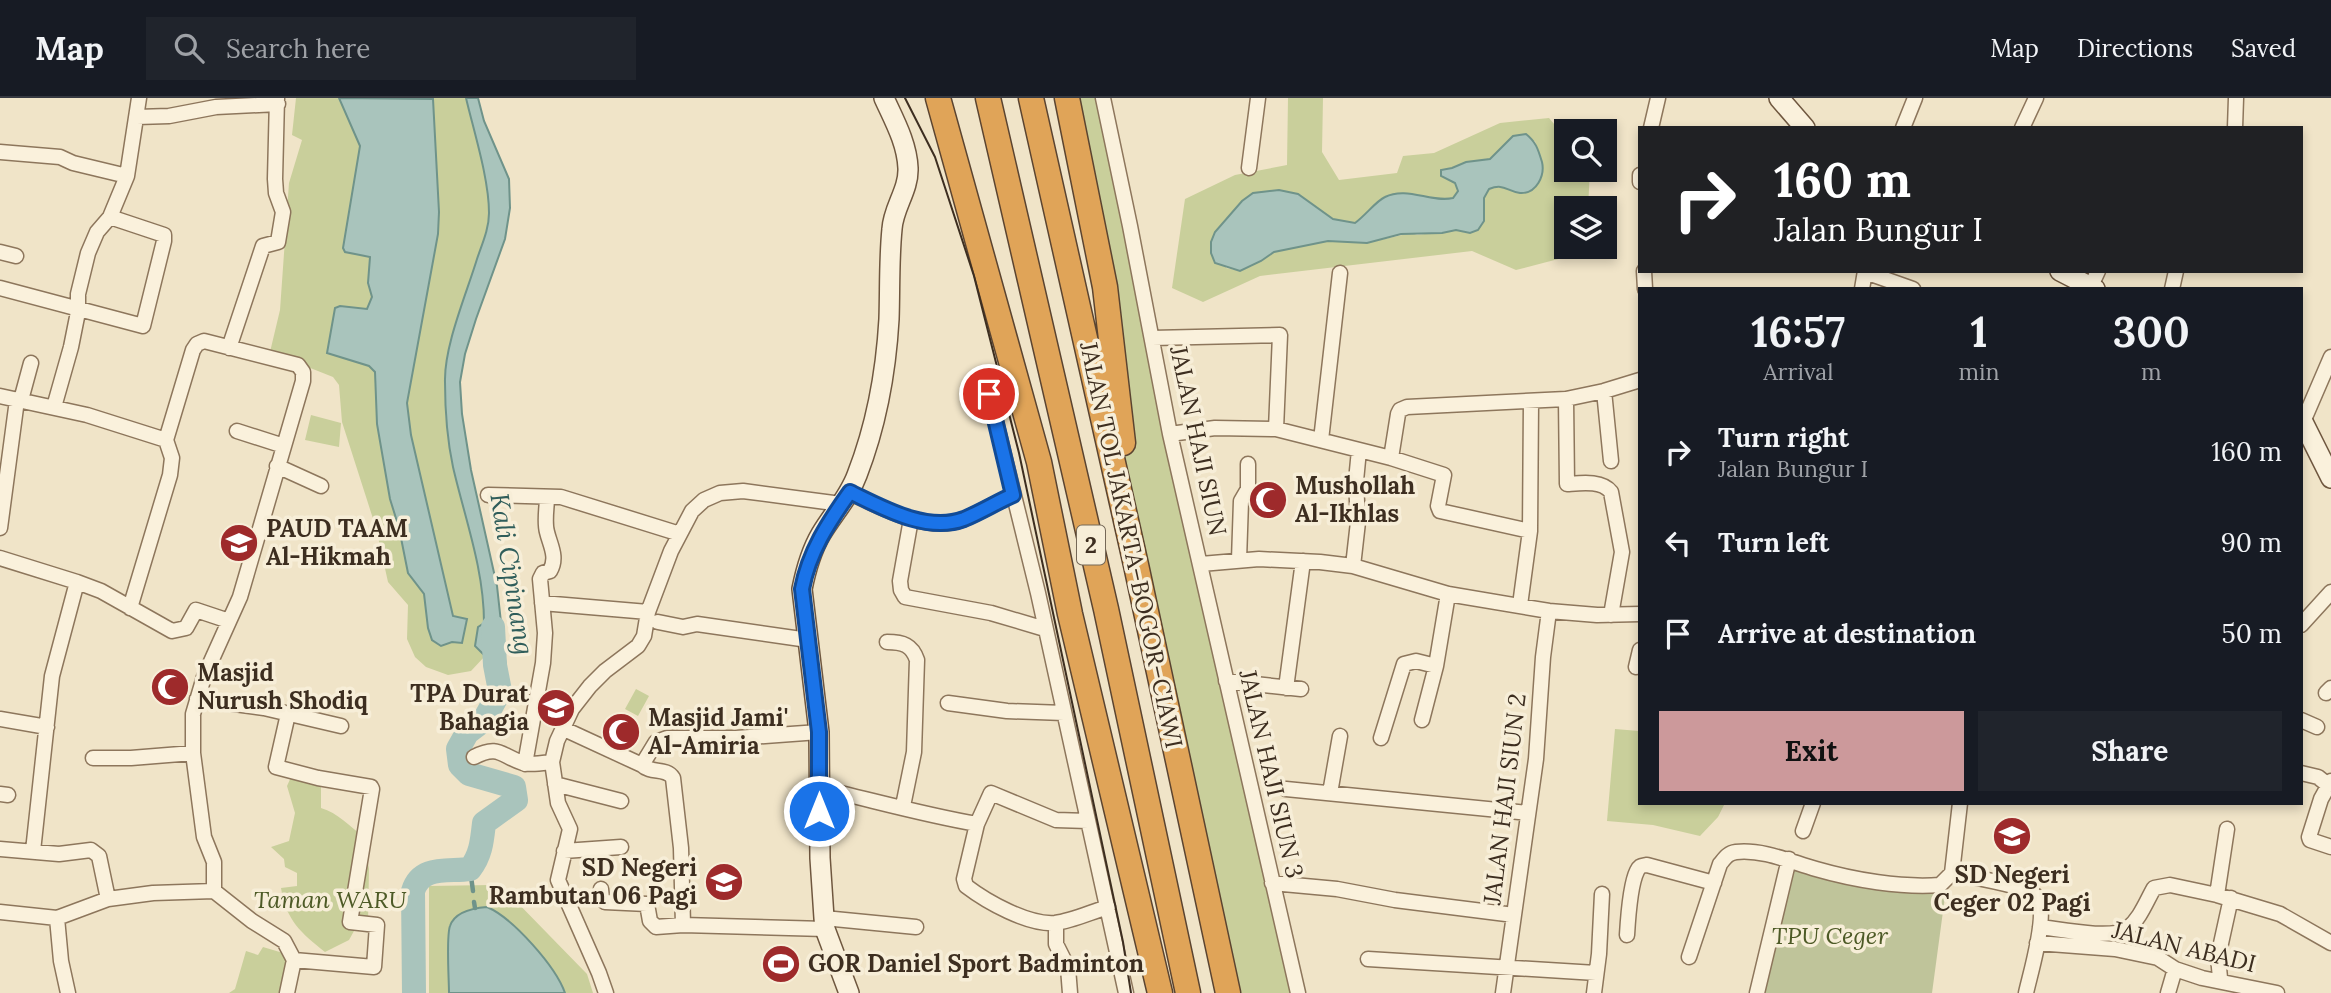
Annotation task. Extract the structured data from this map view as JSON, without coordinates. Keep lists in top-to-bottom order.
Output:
{
  "streets": {
    "highway": ["2", "JALAN TOL JAKARTA–BOGOR–CIAWI"],
    "street": [
      "JALAN HAJI SIUN",
      "JALAN HAJI SIUN 3",
      "JALAN HAJI SIUN 2",
      "JALAN ABADI"
    ]
  },
  "crossings": [
    ["JALAN HAJI SIUN", "JALAN HAJI SIUN 3"],
    ["JALAN HAJI SIUN", "JALAN HAJI SIUN 2"]
  ],
  "water": ["Kali Cipinang"],
  "parks": ["Taman WARU", "TPU Ceger"],
  "places": {
    "mosque": ["Mushollah Al-Ikhlas", "Masjid Nurush Shodiq", "Masjid Jami' Al-Amiria"],
    "school or university": [
      "PAUD TAAM Al-Hikmah",
      "TPA Durat Bahagia",
      "SD Negeri Ceger 02 Pagi",
      "SD Negeri Rambutan 06 Pagi"
    ],
    "sports": ["GOR Daniel Sport Badminton"]
  },
  "page": {
    "header": "Map",
    "search": "Search here",
    "nav": ["Map", "Directions", "Saved"],
    "turn": ["160 m", "Jalan Bungur I"],
    "eta": [
      "16:57",
      "Arrival",
      "1",
      "min",
      "300",
      "m"
    ],
    "list": [
      {
        "name": "Turn right",
        "note": "Jalan Bungur I",
        "value": "160 m"
      },
      {
        "name": "Turn left",
        "value": "90 m"
      },
      {
        "name": "Arrive at destination",
        "value": "50 m"
      }
    ],
    "buttons": ["Exit", "Share"]
  }
}
